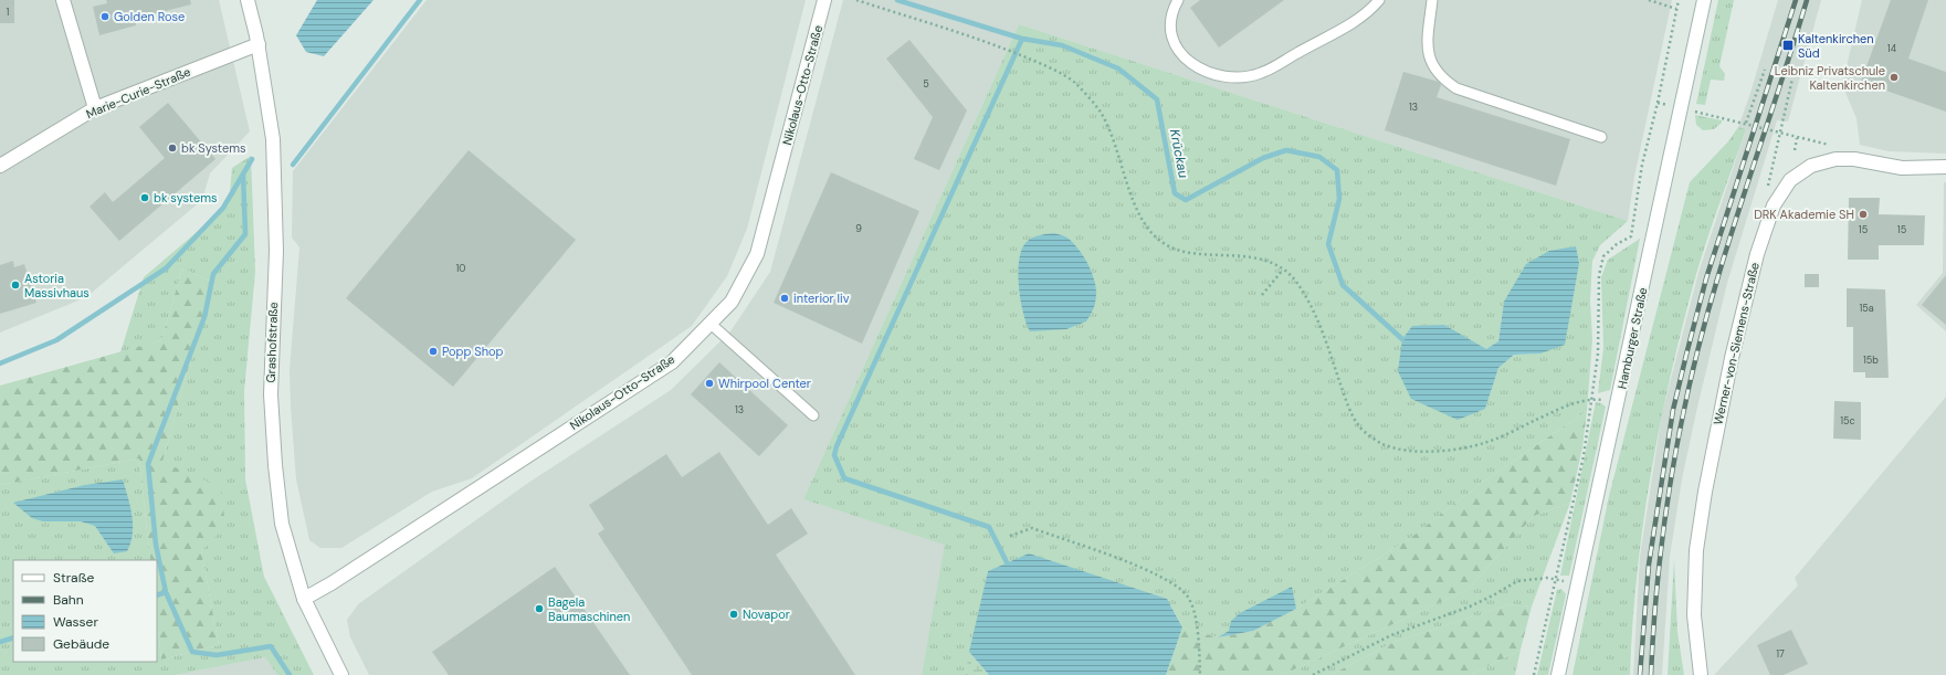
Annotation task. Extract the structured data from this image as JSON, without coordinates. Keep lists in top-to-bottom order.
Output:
{
  "streets": {
    "street": [
      "Nikolaus-Otto-Straße",
      "Marie-Curie-Straße",
      "Hamburger Straße",
      "Grashofstraße",
      "Werner-von-Siemens-Straße"
    ]
  },
  "crossings": [
    ["Nikolaus-Otto-Straße", "Grashofstraße"],
    ["Marie-Curie-Straße", "Grashofstraße"]
  ],
  "water": ["Krückau"],
  "places": {
    "other": [
      "Golden Rose",
      "Leibniz Privatschule Kaltenkirchen",
      "bk Systems",
      "bk systems",
      "DRK Akademie SH",
      "Astoria Massivhaus",
      "interior liv",
      "Popp Shop",
      "Whirpool Center",
      "Bagela Baumaschinen",
      "Novapor"
    ],
    "transit": ["Kaltenkirchen Süd"]
  },
  "house_numbers": [
    "1",
    "14",
    "5",
    "13",
    "9",
    "15",
    "15",
    "10",
    "15a",
    "15b",
    "13",
    "15c",
    "17"
  ],
  "legend": [
    "Straße",
    "Bahn",
    "Wasser",
    "Gebäude"
  ]
}
